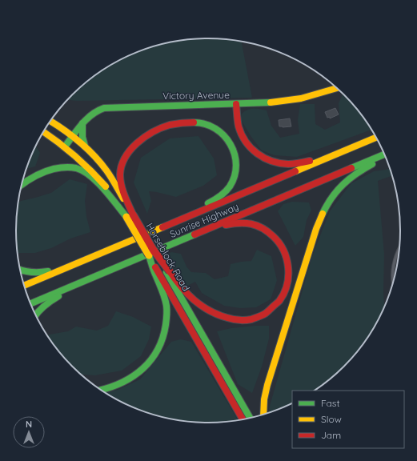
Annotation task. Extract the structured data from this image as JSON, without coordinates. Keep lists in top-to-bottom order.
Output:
{
  "streets": {
    "main road": ["Victory Avenue", "Sunrise Highway", "Horseblock Road"]
  },
  "crossings": [
    ["Victory Avenue", "Horseblock Road"]
  ],
  "legend": ["Fast", "Slow", "Jam"],
  "north": "top"
}
